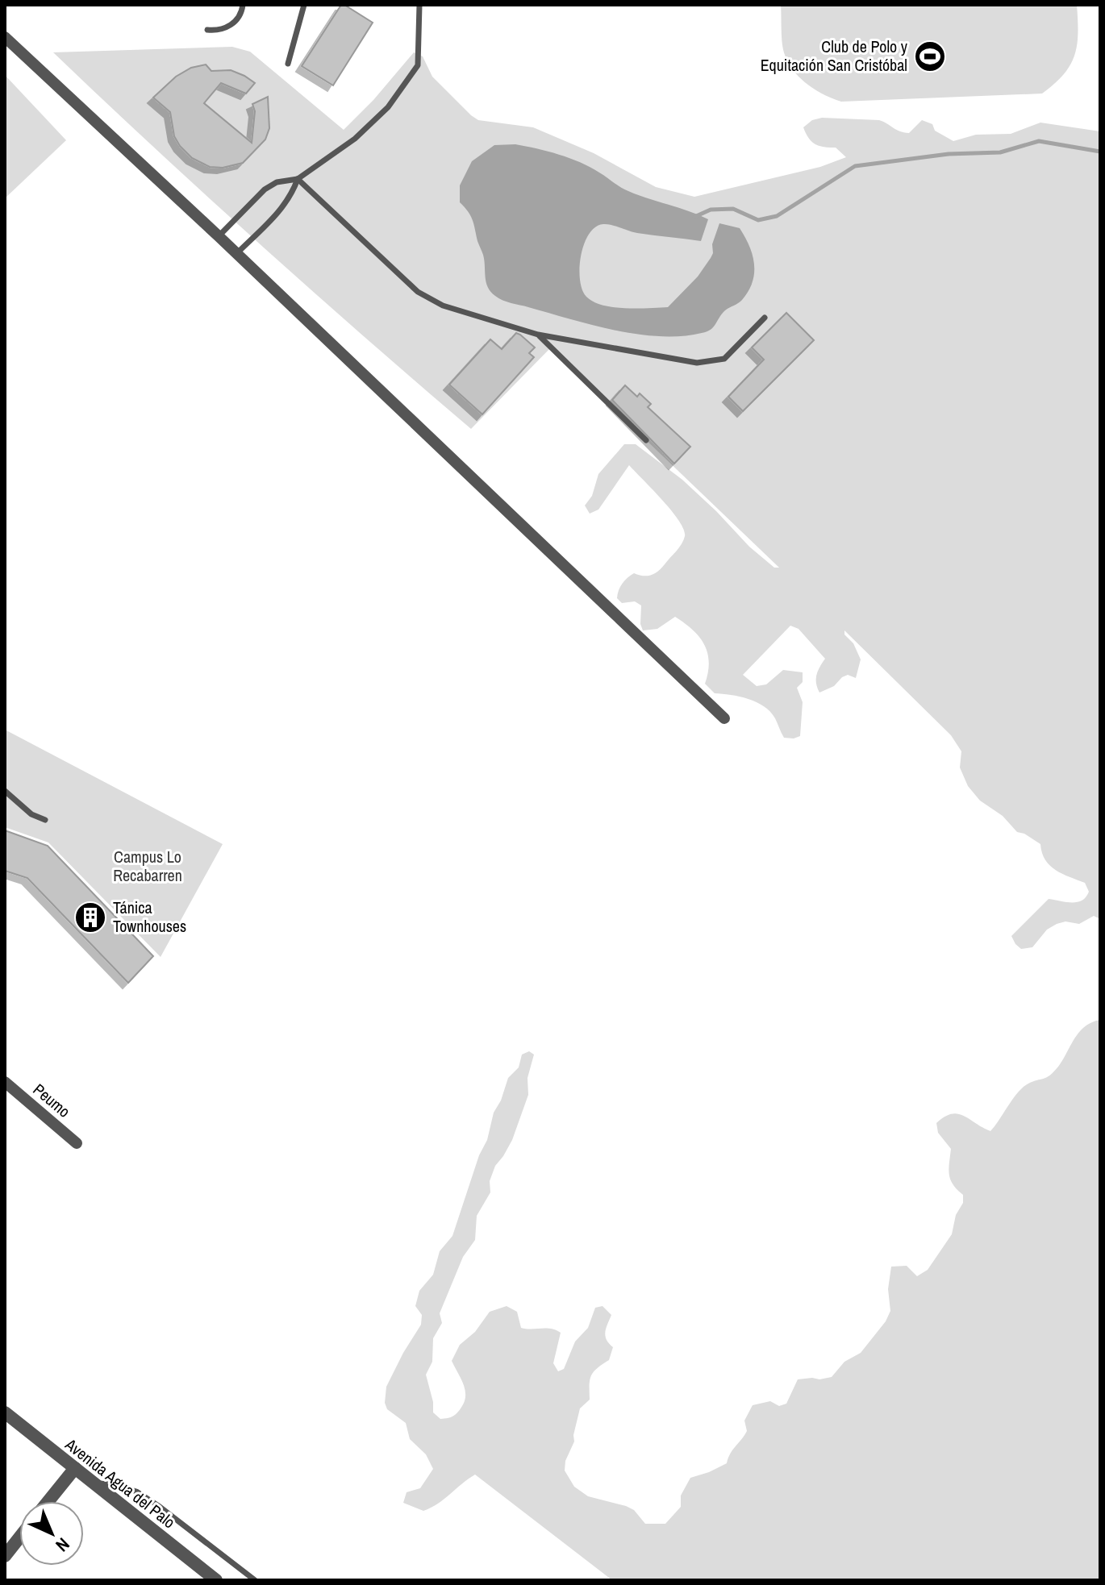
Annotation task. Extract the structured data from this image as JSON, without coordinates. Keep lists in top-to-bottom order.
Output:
{
  "streets": {
    "street": ["Peumo", "Avenida Agua del Palo"]
  },
  "parks": ["Campus Lo Recabarren"],
  "places": {
    "sports": ["Club de Polo y Equitación San Cristóbal"],
    "building": ["Tánica Townhouses"]
  },
  "north": "bottom right"
}
